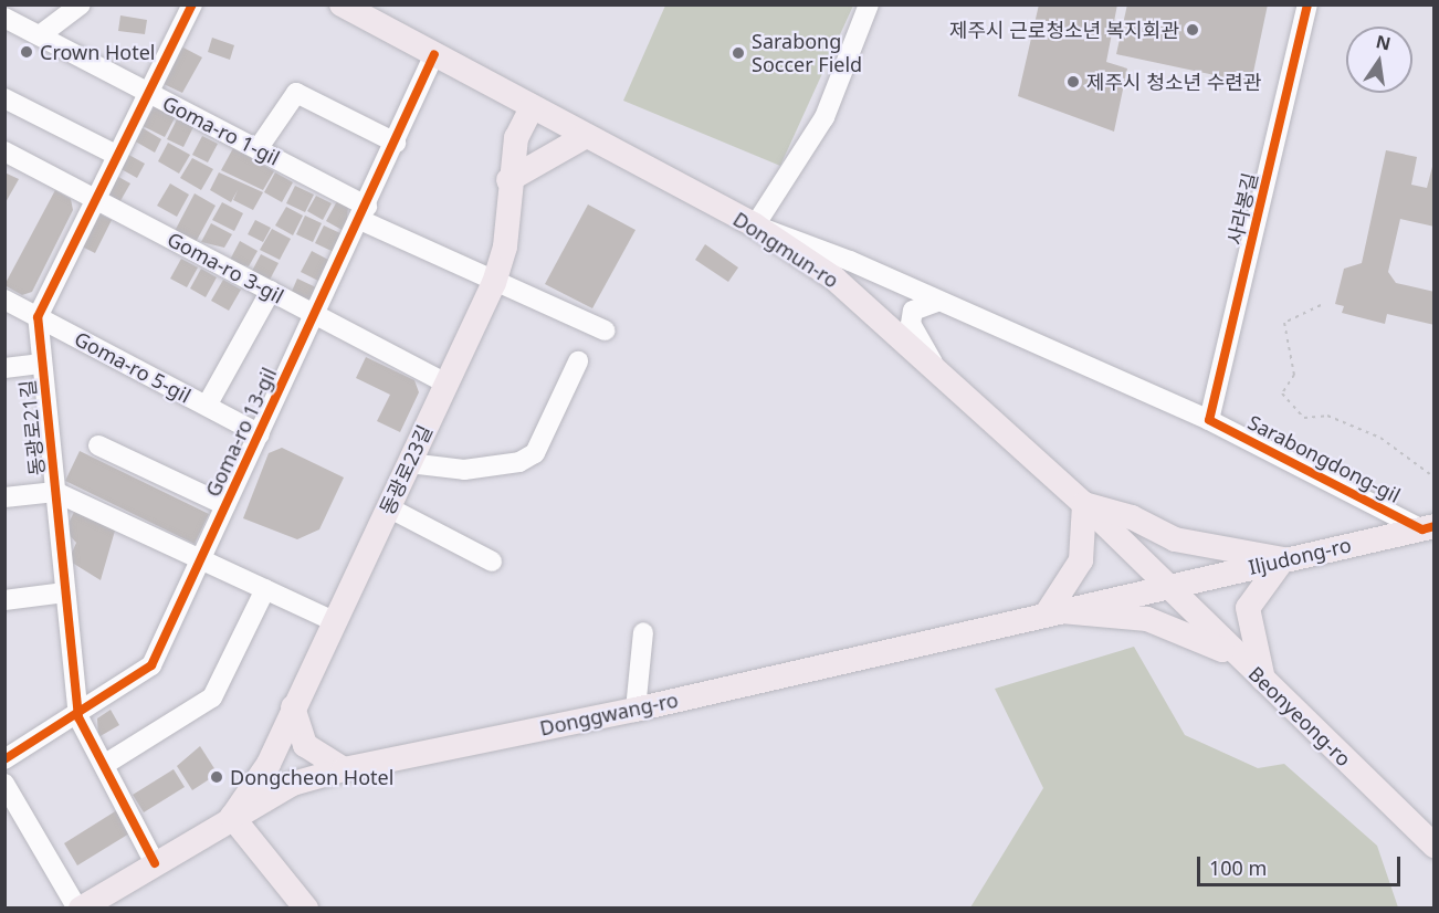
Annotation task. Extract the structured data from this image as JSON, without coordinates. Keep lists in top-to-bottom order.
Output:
{
  "streets": {
    "main road": [
      "Dongmun-ro",
      "동광로23길",
      "Iljudong-ro",
      "Donggwang-ro",
      "Beonyeong-ro"
    ],
    "street": [
      "Goma-ro 1-gil",
      "사라봉길",
      "Goma-ro 3-gil",
      "Goma-ro 5-gil",
      "동광로21길",
      "Goma-ro 13-gil",
      "Sarabongdong-gil"
    ]
  },
  "crossings": [
    ["Goma-ro 1-gil", "Goma-ro 13-gil"],
    ["Goma-ro 1-gil", "동광로23길"],
    ["사라봉길", "Sarabongdong-gil"],
    ["Dongmun-ro", "Goma-ro 13-gil"],
    ["Dongmun-ro", "Sarabongdong-gil"],
    ["Dongmun-ro", "동광로23길"],
    ["Dongmun-ro", "Iljudong-ro"],
    ["Dongmun-ro", "Donggwang-ro"],
    ["Dongmun-ro", "Beonyeong-ro"],
    ["Goma-ro 3-gil", "Goma-ro 13-gil"],
    ["Goma-ro 3-gil", "동광로23길"],
    ["Goma-ro 5-gil", "동광로21길"],
    ["Goma-ro 5-gil", "Goma-ro 13-gil"],
    ["동광로21길", "Goma-ro 13-gil"],
    ["동광로21길", "Donggwang-ro"],
    ["Sarabongdong-gil", "Iljudong-ro"],
    ["동광로23길", "Donggwang-ro"],
    ["Iljudong-ro", "Donggwang-ro"],
    ["Iljudong-ro", "Beonyeong-ro"],
    ["Donggwang-ro", "Beonyeong-ro"]
  ],
  "places": [
    "제주시 근로청소년 복지회관",
    "Crown Hotel",
    "Sarabong Soccer Field",
    "제주시 청소년 수련관",
    "Dongcheon Hotel"
  ],
  "scale_bar": "100 m",
  "north": "top"
}
